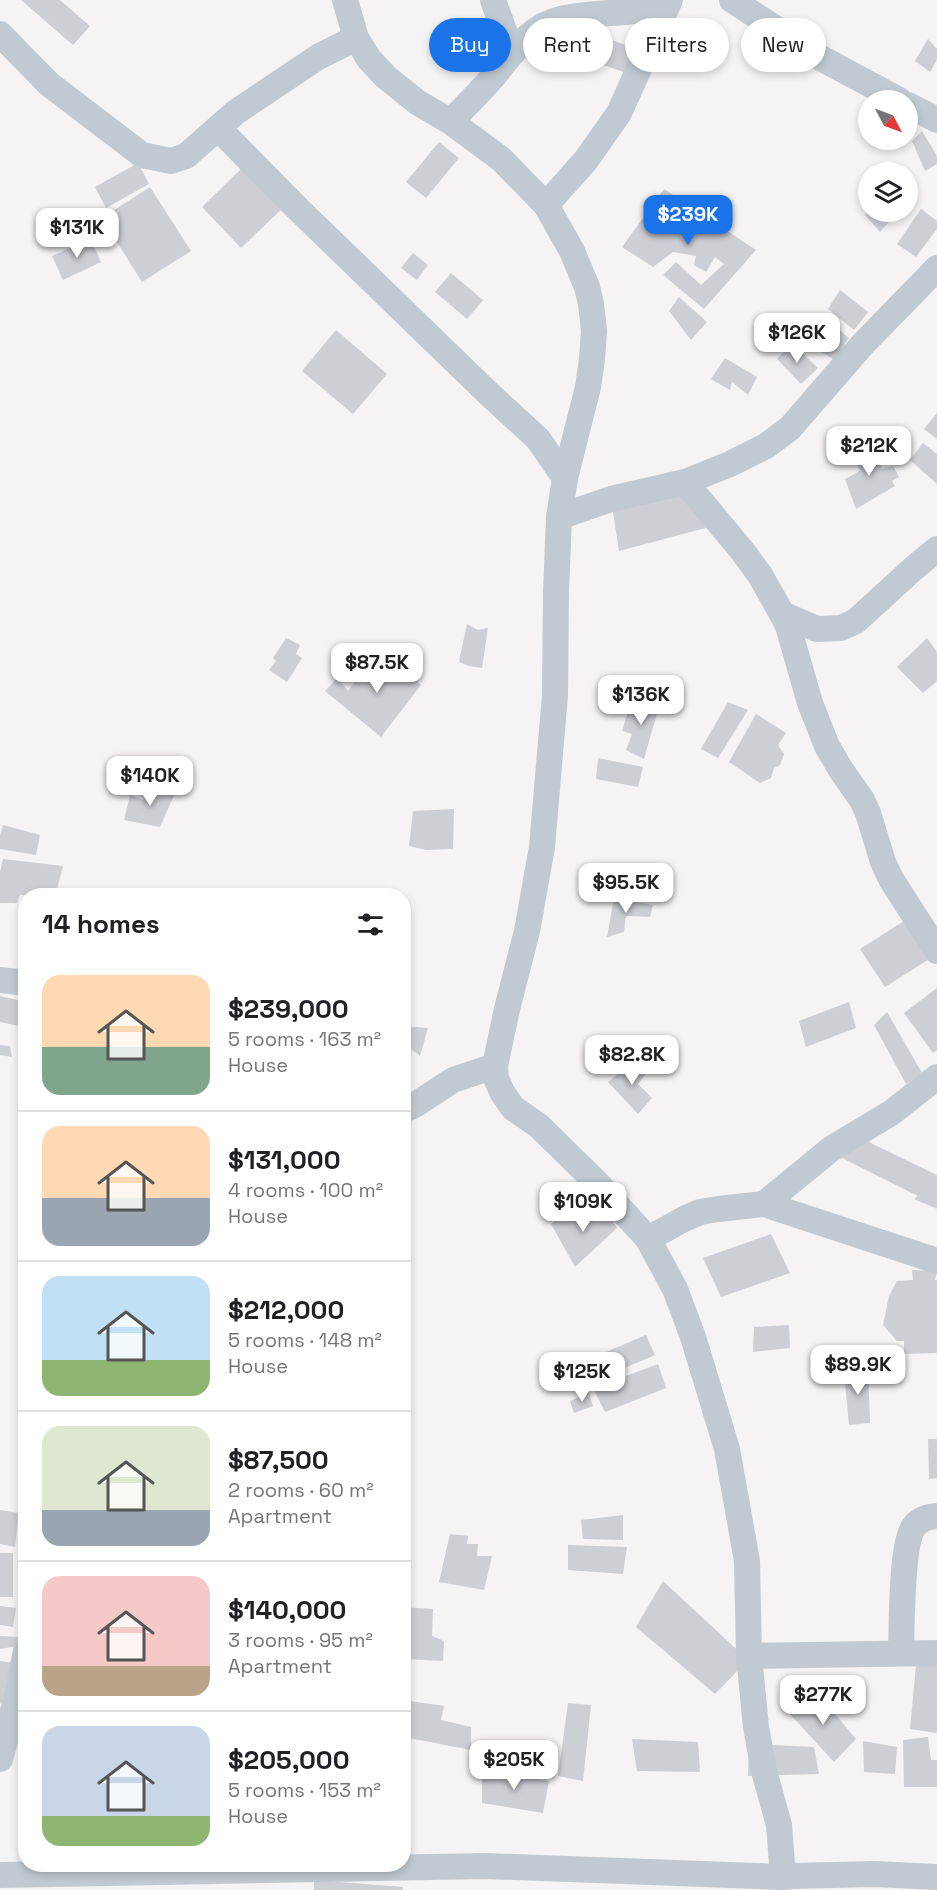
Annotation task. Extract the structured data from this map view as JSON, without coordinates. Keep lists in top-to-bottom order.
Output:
{
  "north": "bottom right",
  "page": {
    "chip": [
      "Buy",
      "Rent",
      "Filters",
      "New"
    ],
    "price": [
      "$239K",
      "$131K",
      "$126K",
      "$212K",
      "$87.5K",
      "$136K",
      "$140K",
      "$95.5K",
      "$82.8K",
      "$109K",
      "$89.9K",
      "$125K",
      "$277K",
      "$205K"
    ],
    "heading": "14 homes",
    "list": [
      {
        "name": "$239,000",
        "note": "5 rooms · 163 m² · House"
      },
      {
        "name": "$131,000",
        "note": "4 rooms · 100 m² · House"
      },
      {
        "name": "$212,000",
        "note": "5 rooms · 148 m² · House"
      },
      {
        "name": "$87,500",
        "note": "2 rooms · 60 m² · Apartment"
      },
      {
        "name": "$140,000",
        "note": "3 rooms · 95 m² · Apartment"
      },
      {
        "name": "$205,000",
        "note": "5 rooms · 153 m² · House"
      }
    ]
  }
}
